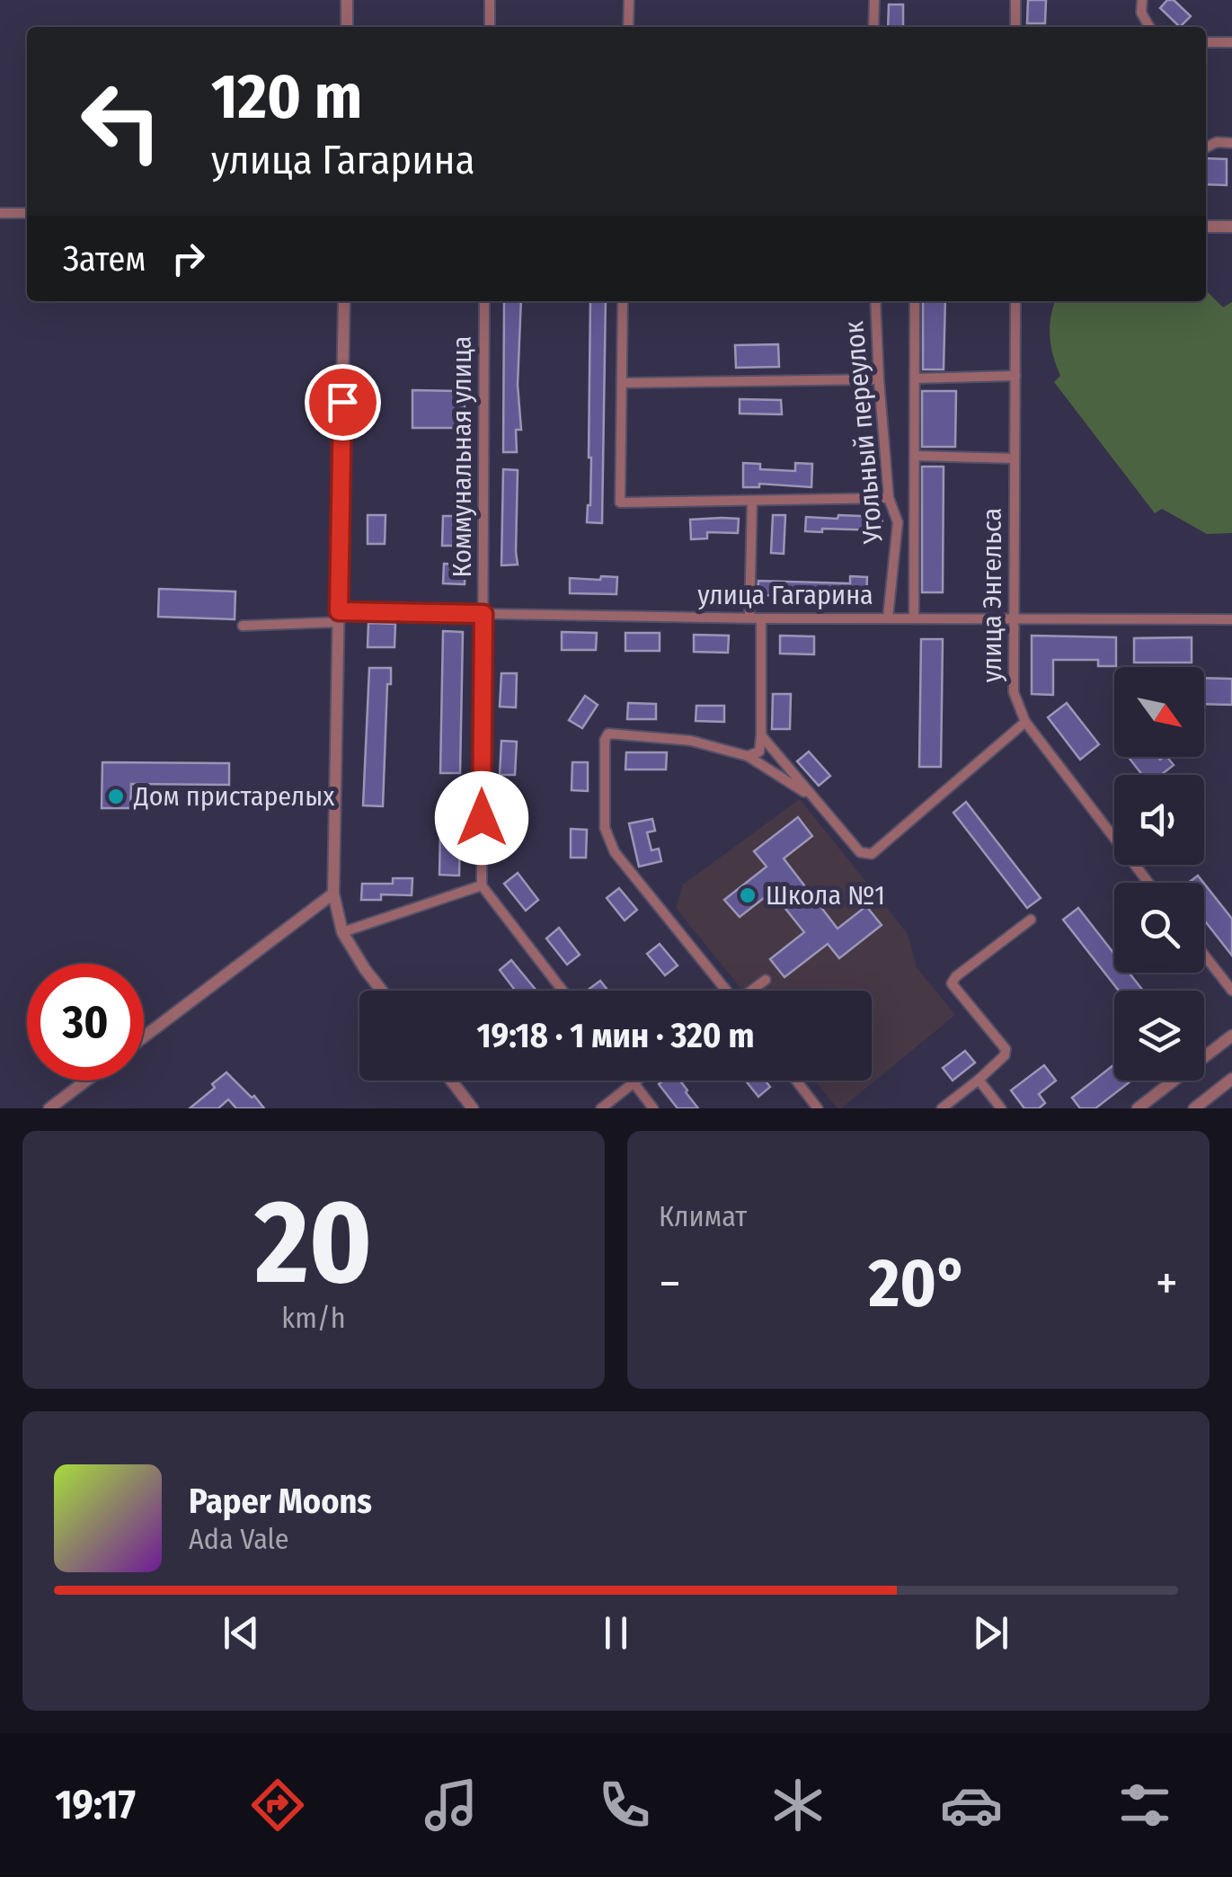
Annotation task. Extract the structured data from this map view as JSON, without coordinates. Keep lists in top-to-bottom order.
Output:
{
  "streets": {
    "street": [
      "Угольный переулок",
      "Коммунальная улица",
      "улица Гагарина",
      "улица Энгельса"
    ]
  },
  "crossings": [
    ["Угольный переулок", "улица Гагарина"],
    ["Коммунальная улица", "улица Гагарина"],
    ["улица Гагарина", "улица Энгельса"]
  ],
  "places": ["Дом пристарелых", "Школа №1"],
  "north": "bottom right",
  "page": {
    "turn": ["120 m", "улица Гагарина"],
    "then": "Затем",
    "limit": "30",
    "trip": "19:18 · 1 мин · 320 m",
    "tile": [
      ["20", "km/h"],
      "Климат"
    ],
    "heat": ["−", "20°", "+"],
    "song": ["Paper Moons", "Ada Vale"],
    "tabs": "19:17"
  }
}
